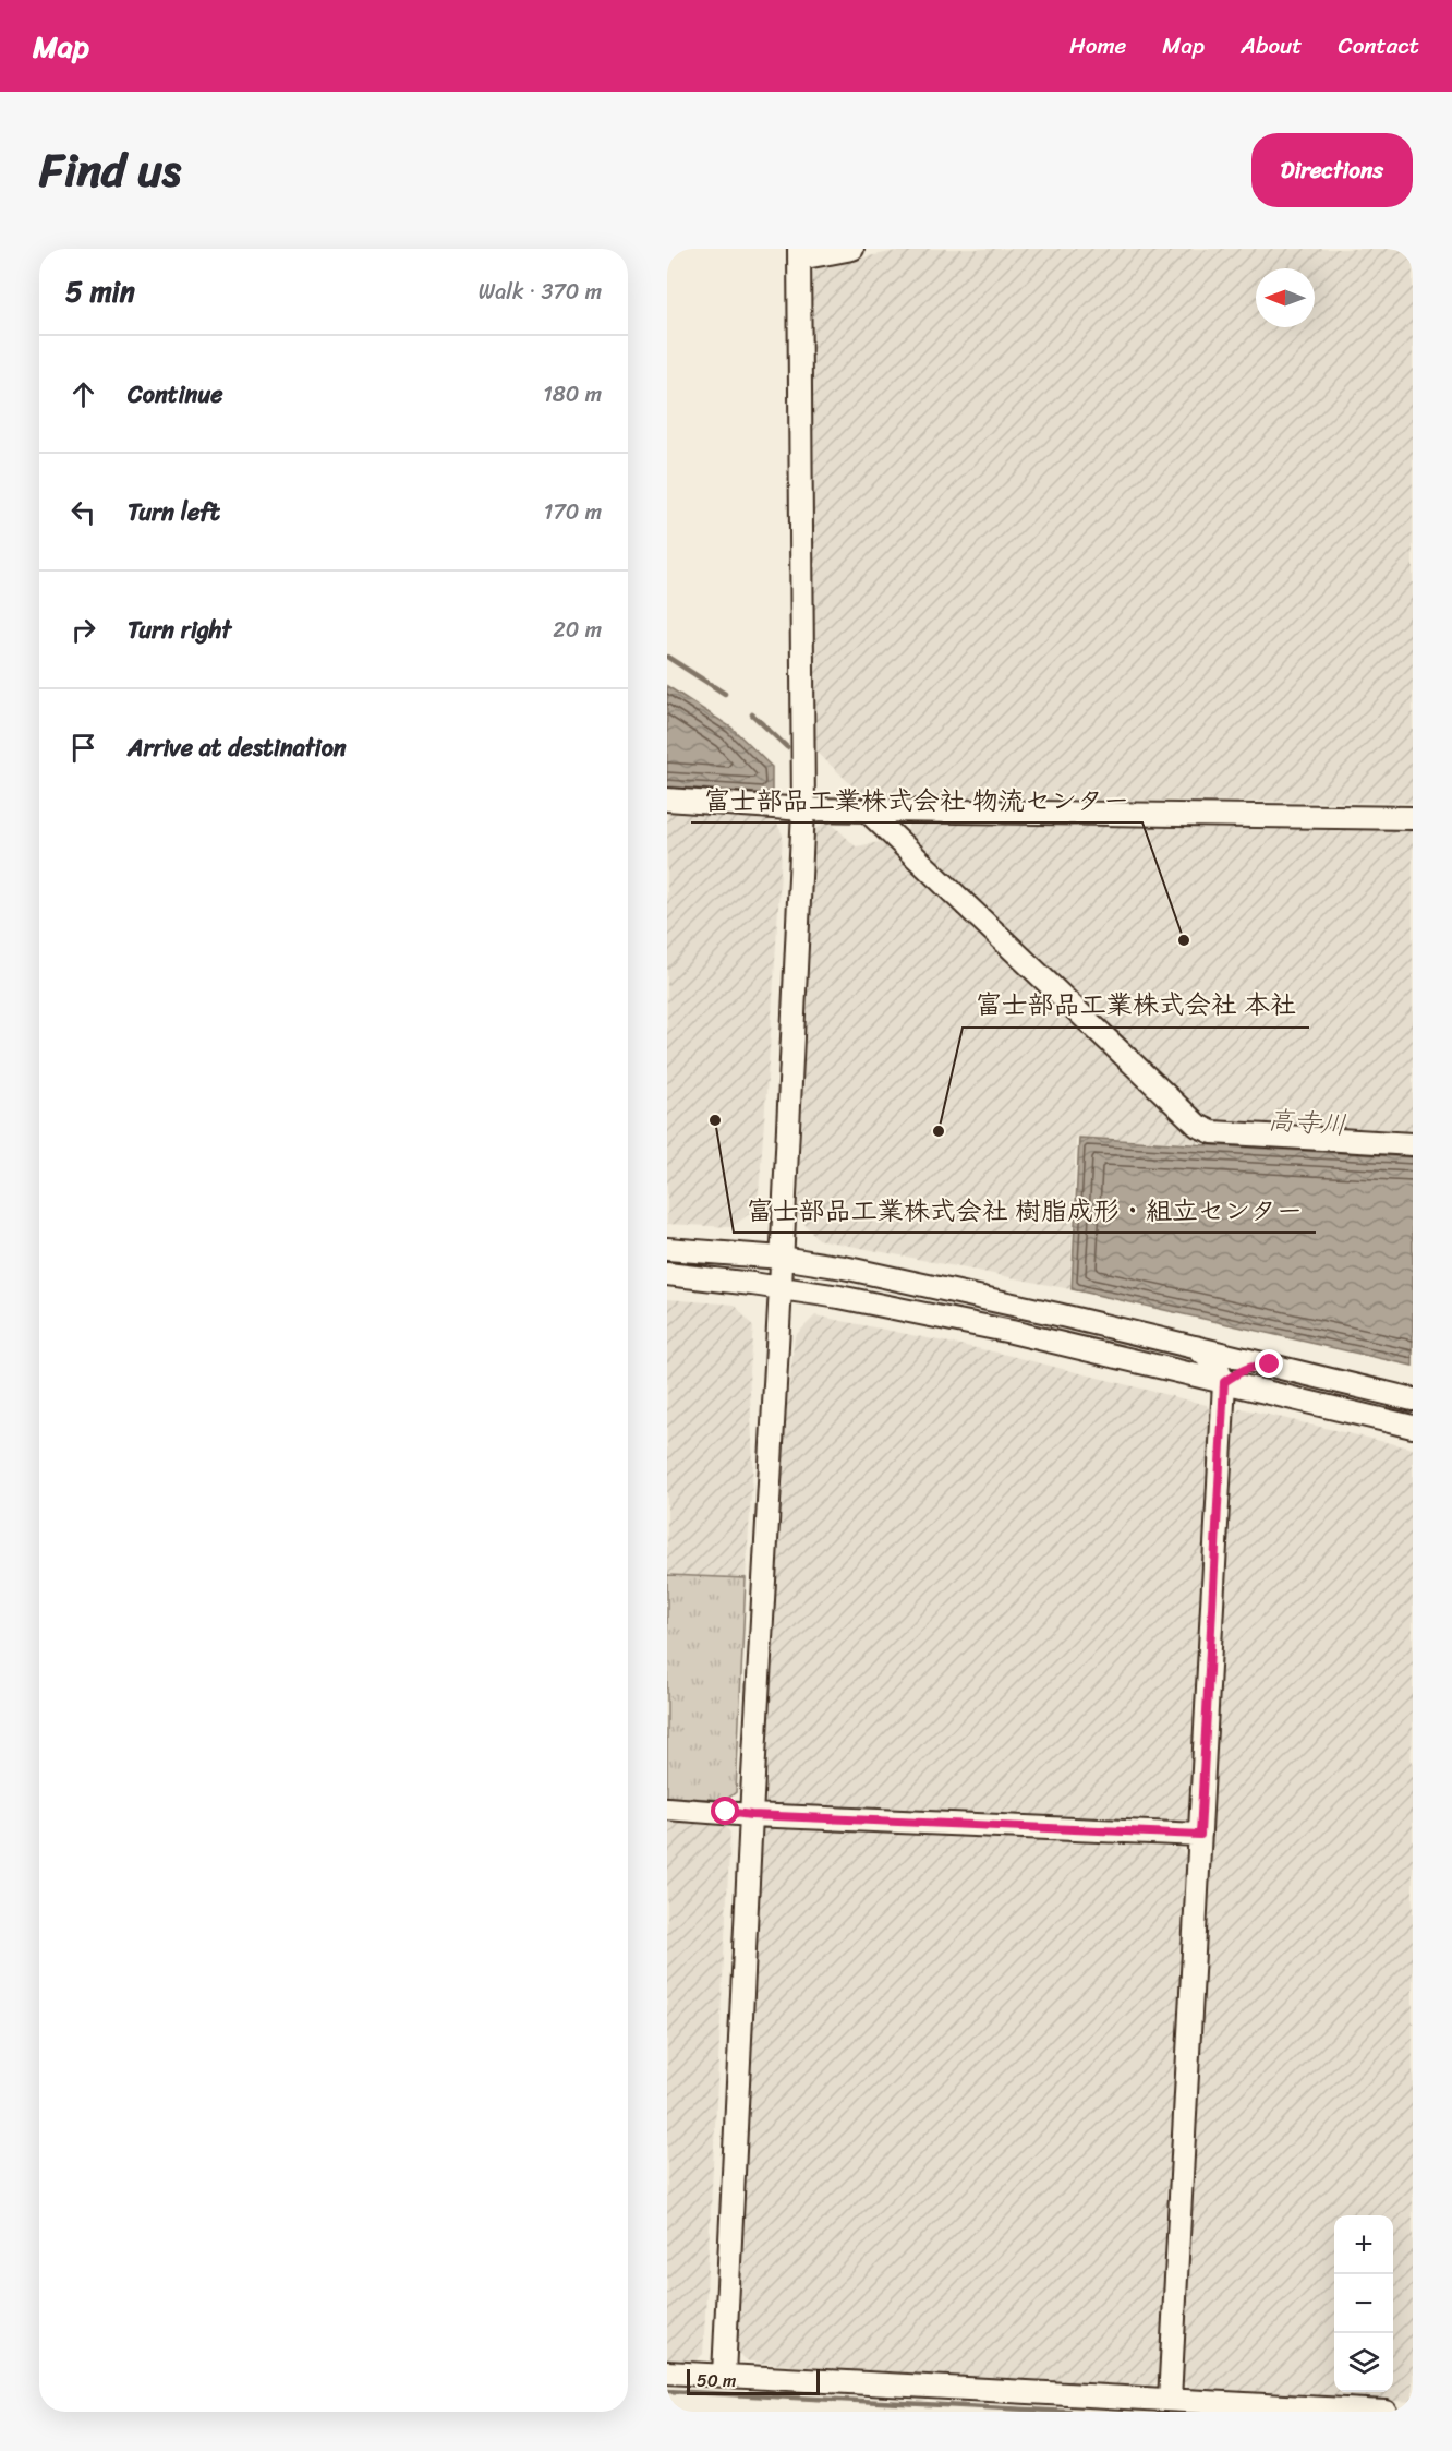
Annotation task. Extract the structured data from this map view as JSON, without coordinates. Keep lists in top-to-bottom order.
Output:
{
  "water": ["高寺川"],
  "places": ["富士部品工業株式会社 物流センター", "富士部品工業株式会社 樹脂成形・組立センター", "富士部品工業株式会社 本社"],
  "scale_bar": "50 m",
  "north": "left",
  "page": {
    "header": "Map",
    "nav": [
      "Home",
      "Map",
      "About",
      "Contact"
    ],
    "title": "Find us",
    "buttons": "Directions",
    "heading": ["5 min", "Walk · 370 m"],
    "list": [
      ["Continue", "180 m"],
      ["Turn left", "170 m"],
      ["Turn right", "20 m"],
      "Arrive at destination"
    ],
    "map_buttons": ["+", "−"],
    "scale": "50 m"
  }
}
